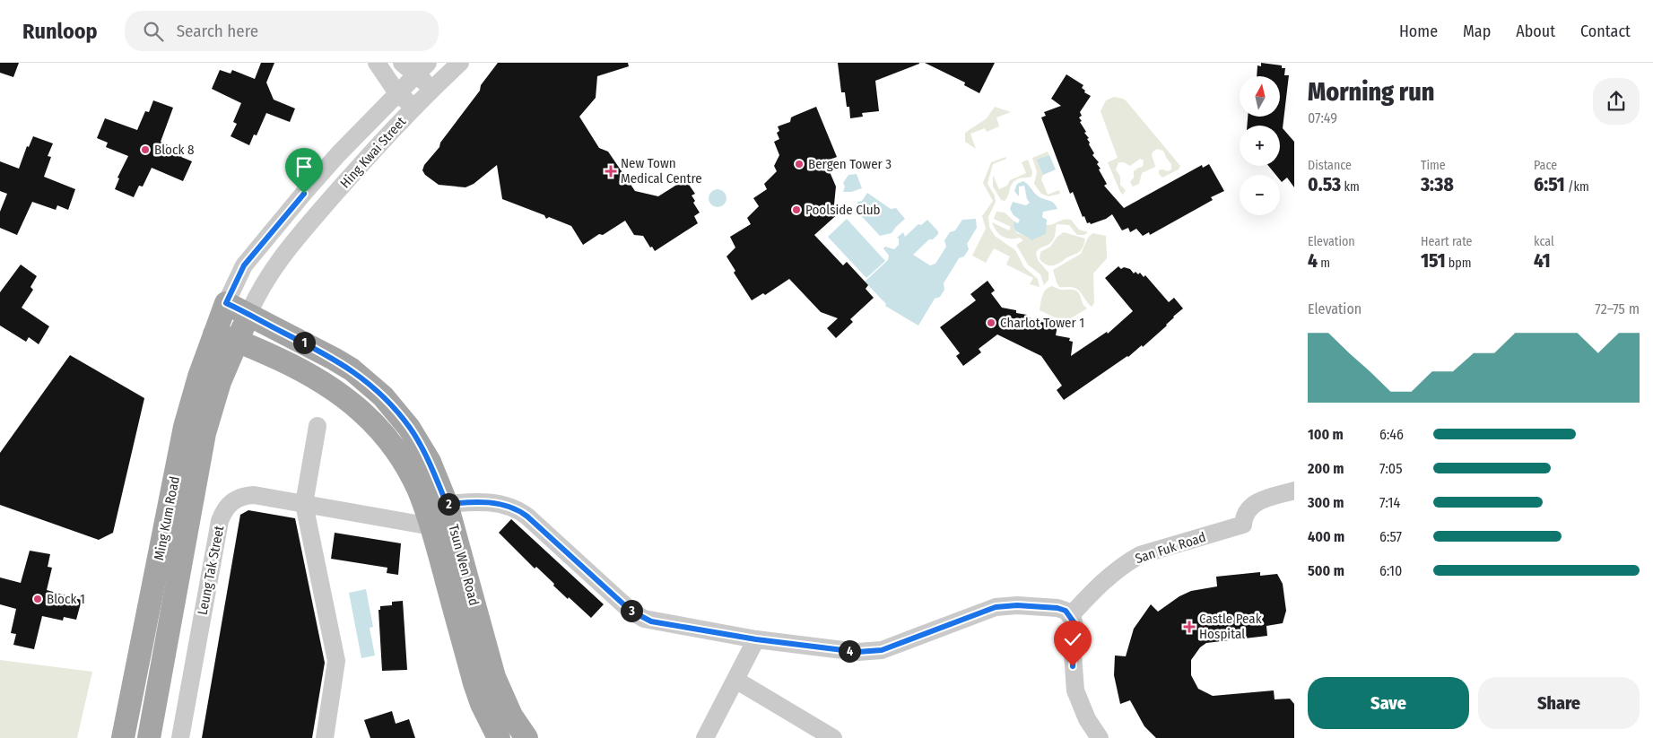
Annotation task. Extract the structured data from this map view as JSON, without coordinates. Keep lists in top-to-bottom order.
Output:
{
  "streets": {
    "main road": ["Ming Kum Road", "Tsun Wen Road"],
    "street": ["Hing Kwai Street", "San Fuk Road", "Leung Tak Street"]
  },
  "crossings": [
    ["Hing Kwai Street", "Ming Kum Road"],
    ["Hing Kwai Street", "Tsun Wen Road"],
    ["Ming Kum Road", "Tsun Wen Road"],
    ["Tsun Wen Road", "Leung Tak Street"]
  ],
  "places": {
    "other": [
      "Block 8",
      "Bergen Tower 3",
      "Poolside Club",
      "Charlot Tower 1",
      "Block 1"
    ],
    "health": ["New Town Medical Centre", "Castle Peak Hospital"]
  },
  "north": "top",
  "page": {
    "header": "Runloop",
    "search": "Search here",
    "nav": [
      "Home",
      "Map",
      "About",
      "Contact"
    ],
    "heading": ["Morning run", "07:49"],
    "map_buttons": ["+", "−"],
    "stats": [
      ["Distance", "0.53 km"],
      ["Time", "3:38"],
      ["Pace", "6:51 /km"],
      ["Elevation", "4 m"],
      ["Heart rate", "151 bpm"],
      ["kcal", "41"]
    ],
    "chart": ["Elevation", "72–75 m"],
    "pins": [
      "1",
      "2",
      "3",
      "4"
    ],
    "list": [
      {
        "name": "100 m",
        "note": "6:46"
      },
      {
        "name": "200 m",
        "note": "7:05"
      },
      {
        "name": "300 m",
        "note": "7:14"
      },
      {
        "name": "400 m",
        "note": "6:57"
      },
      {
        "name": "500 m",
        "note": "6:10"
      }
    ],
    "buttons": ["Save", "Share"]
  }
}
